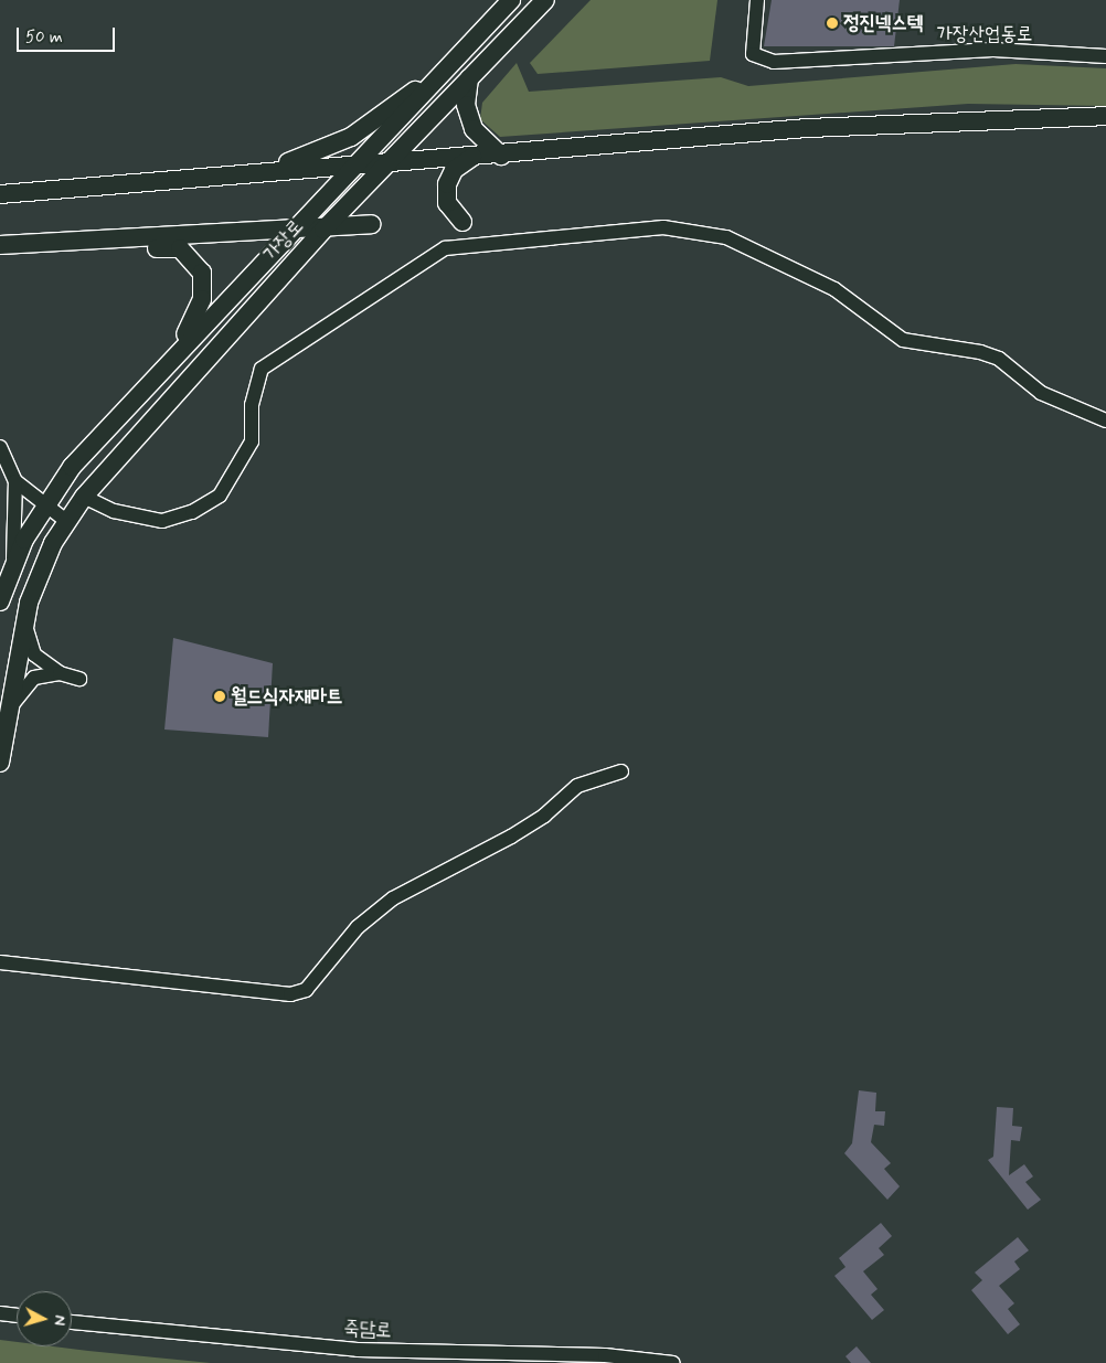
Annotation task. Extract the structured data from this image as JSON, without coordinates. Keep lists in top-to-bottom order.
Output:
{
  "streets": {
    "main road": ["가장로"],
    "street": ["가장산업동로", "죽담로"]
  },
  "places": ["정진넥스텍", "월드식자재마트"],
  "scale_bar": "50 m",
  "north": "right"
}
